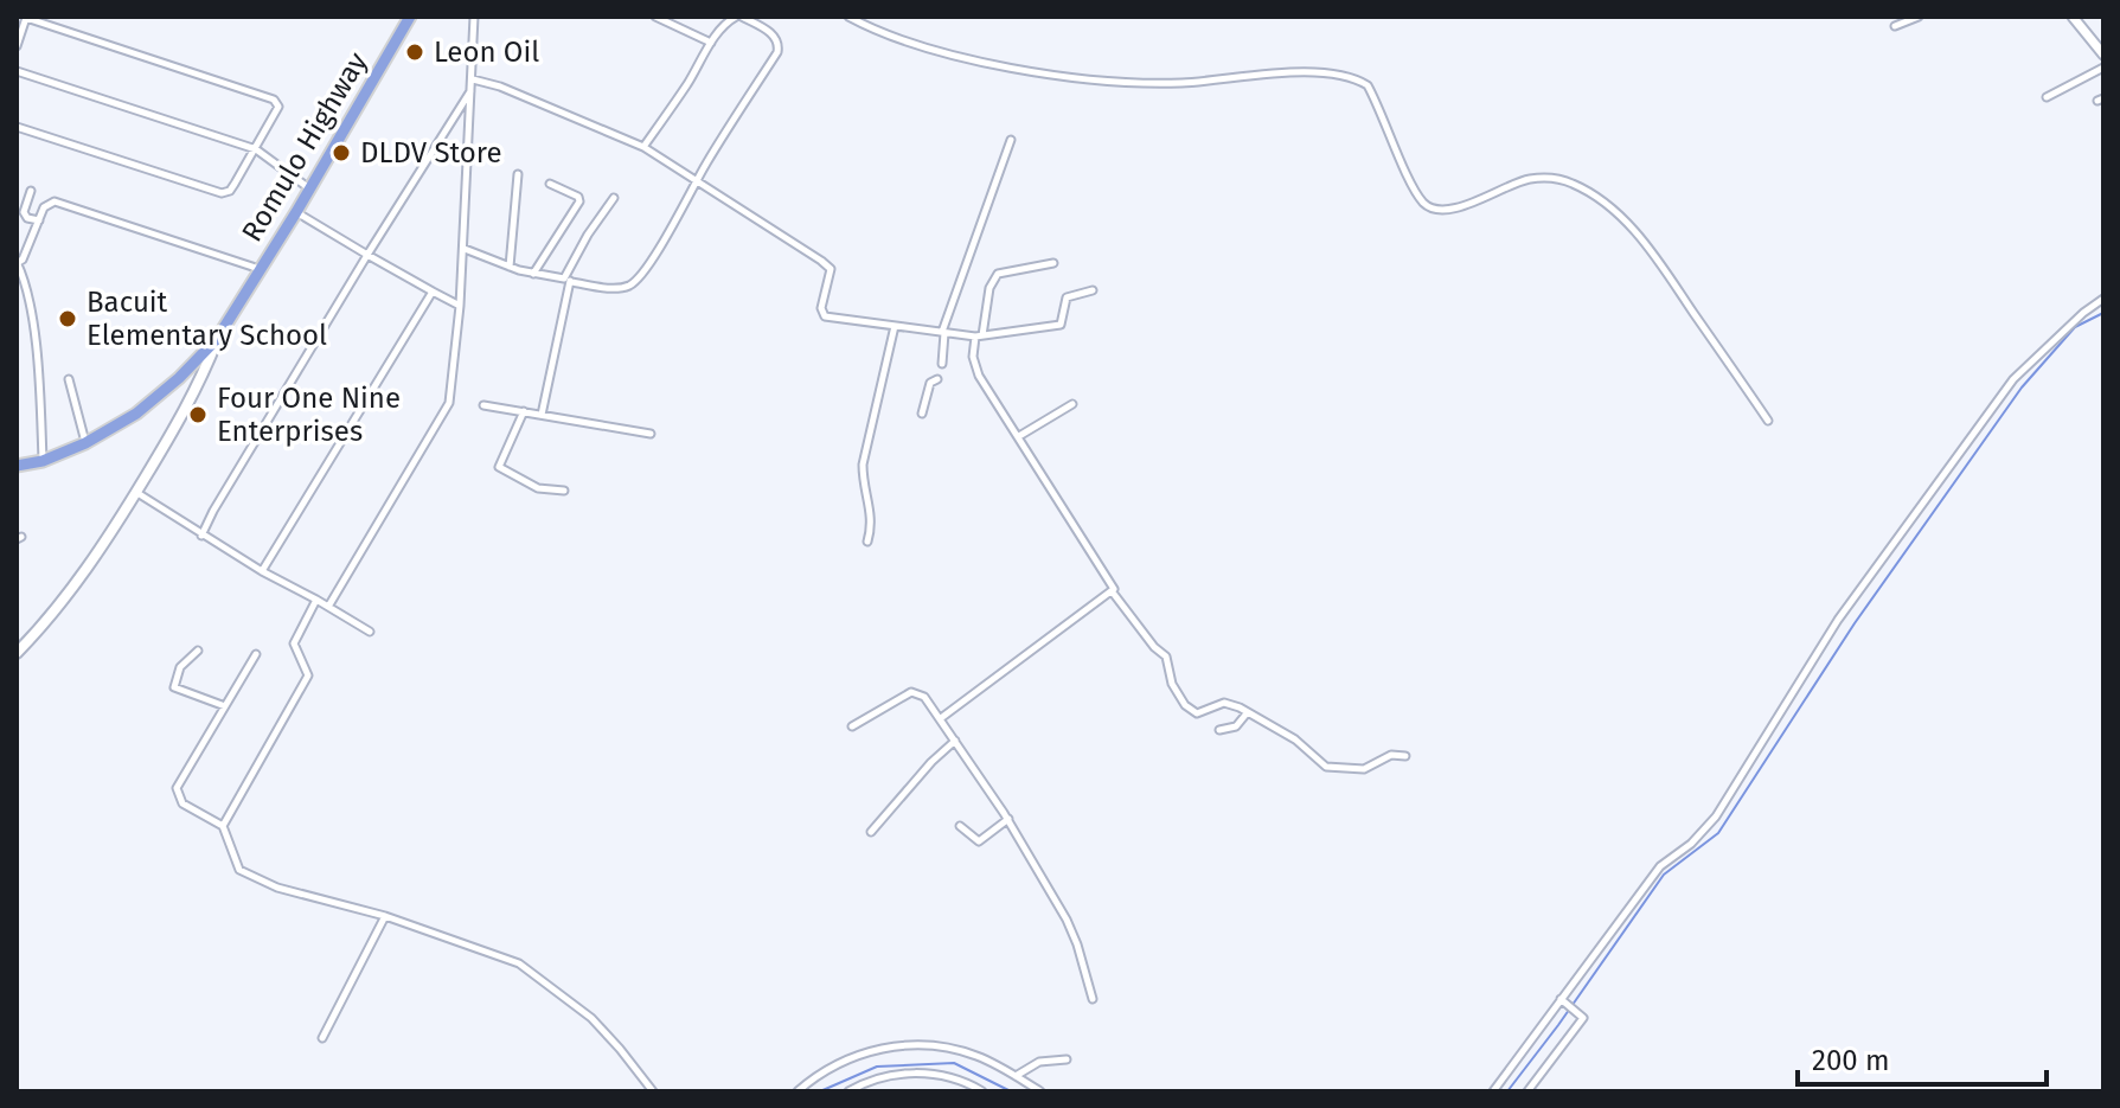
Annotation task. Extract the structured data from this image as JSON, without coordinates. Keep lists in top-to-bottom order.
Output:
{
  "streets": {
    "highway": ["Romulo Highway"]
  },
  "places": [
    "Leon Oil",
    "DLDV Store",
    "Bacuit Elementary School",
    "Four One Nine Enterprises"
  ],
  "scale_bar": "200 m"
}
